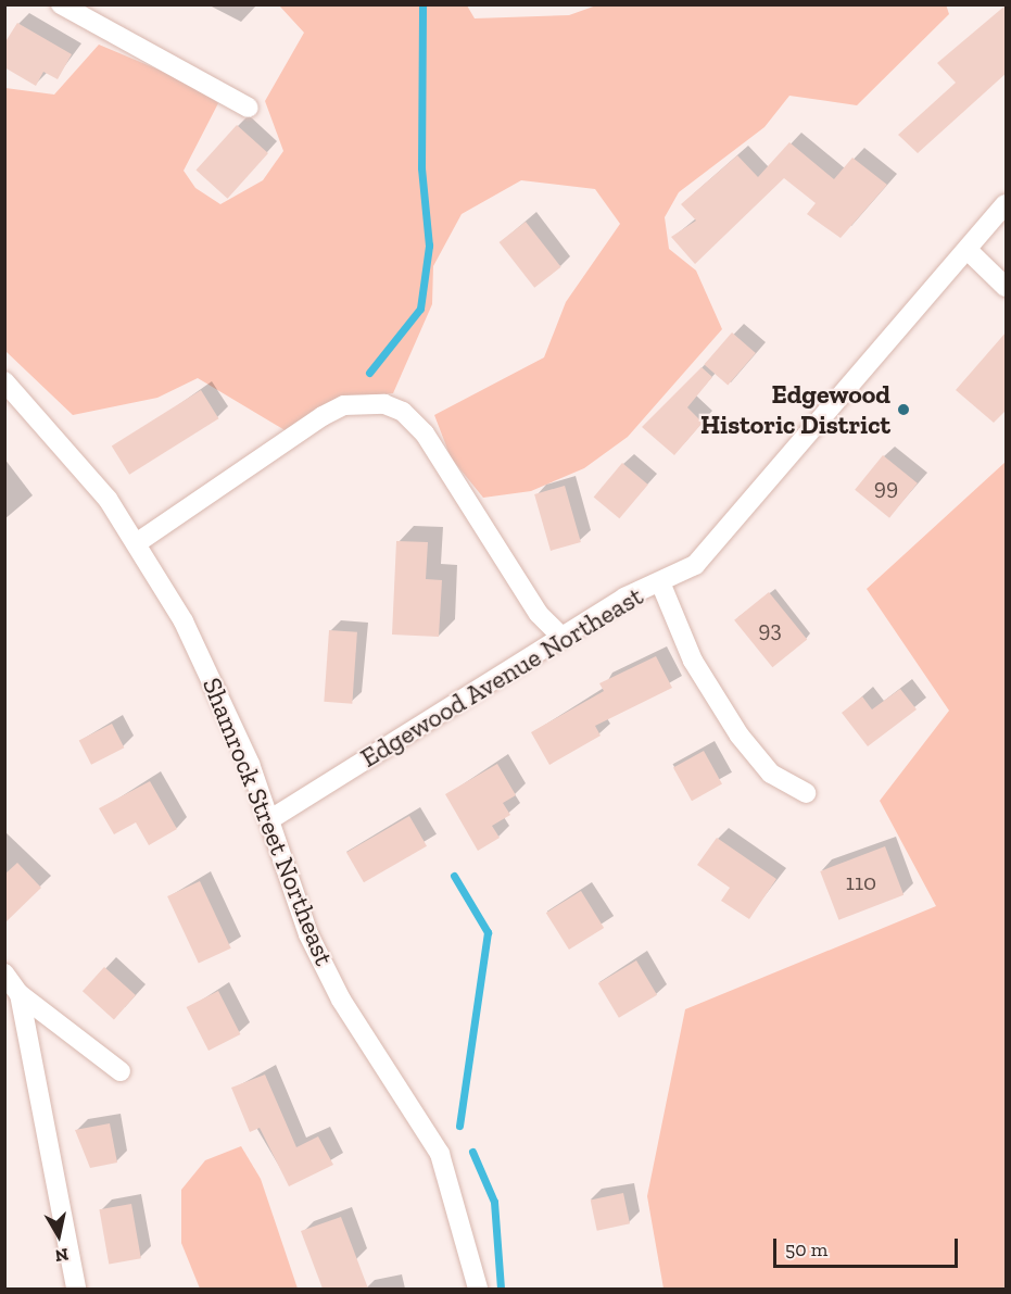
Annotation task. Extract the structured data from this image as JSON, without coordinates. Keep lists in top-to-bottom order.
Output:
{
  "streets": {
    "street": ["Edgewood Avenue Northeast", "Shamrock Street Northeast"]
  },
  "crossings": [
    ["Edgewood Avenue Northeast", "Shamrock Street Northeast"]
  ],
  "places": ["Edgewood Historic District"],
  "house_numbers": ["99", "93", "110"],
  "scale_bar": "50 m",
  "north": "bottom"
}
